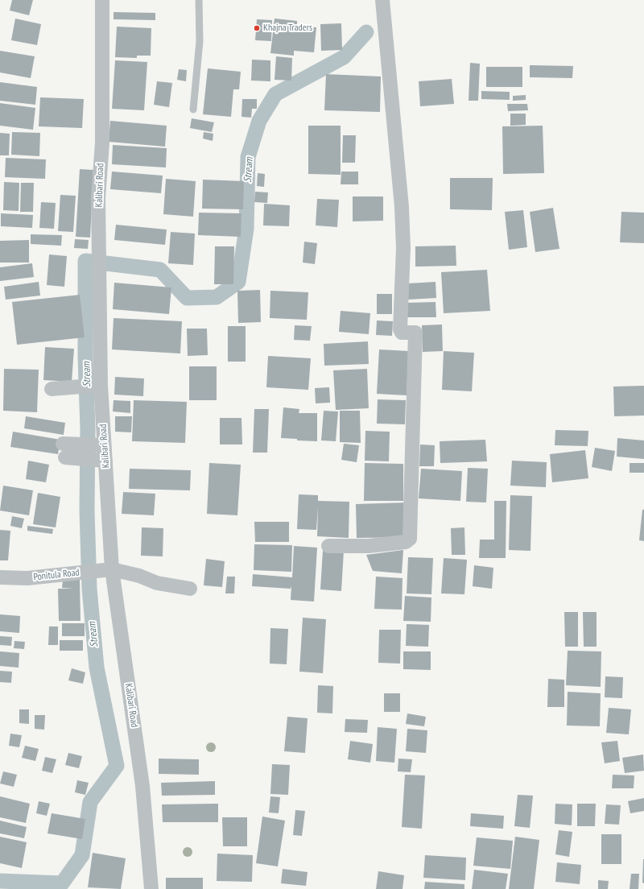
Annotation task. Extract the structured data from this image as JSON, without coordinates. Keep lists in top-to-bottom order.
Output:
{
  "streets": {
    "street": ["Kalibari Road", "Ponitula Road"]
  },
  "crossings": [
    ["Kalibari Road", "Ponitula Road"]
  ],
  "water": ["Stream"],
  "places": ["Khajna Traders"]
}
